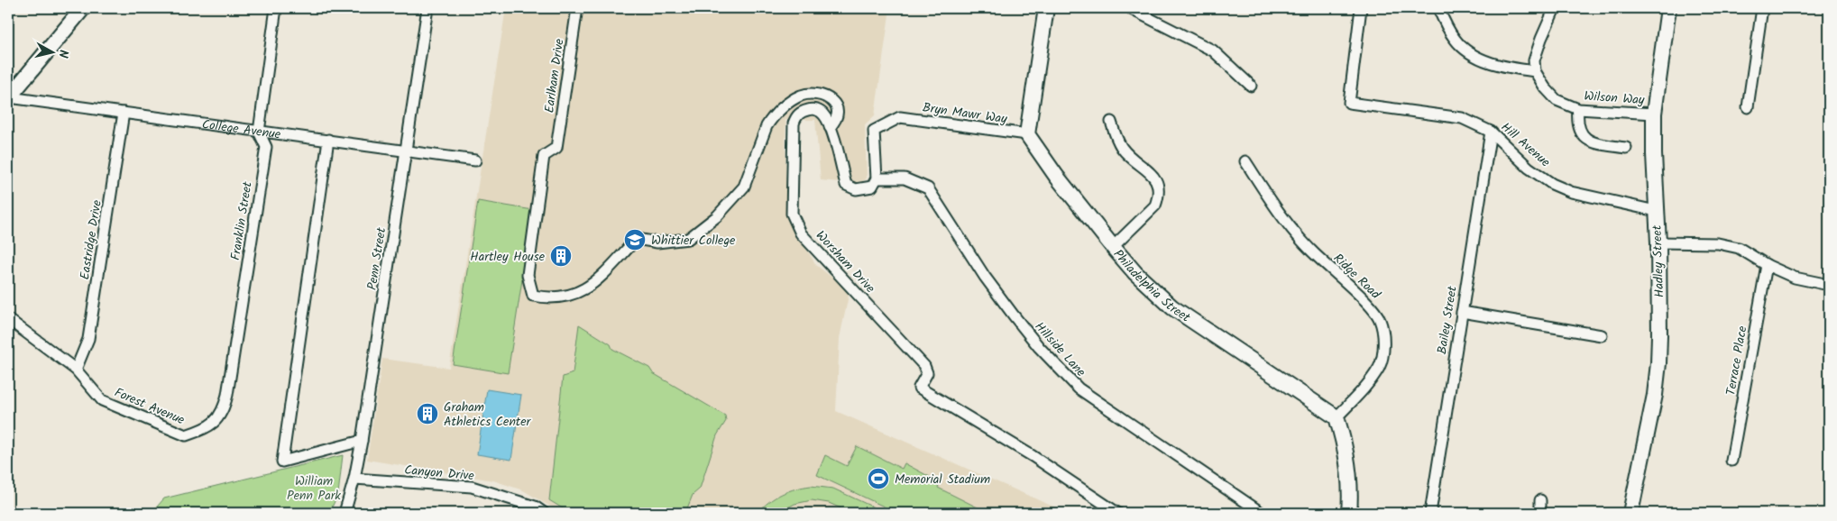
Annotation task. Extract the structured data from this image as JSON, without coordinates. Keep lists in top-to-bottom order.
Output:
{
  "streets": {
    "street": [
      "Earlham Drive",
      "Wilson Way",
      "Bryn Mawr Way",
      "College Avenue",
      "Hill Avenue",
      "Franklin Street",
      "Eastridge Drive",
      "Penn Street",
      "Worsham Drive",
      "Hadley Street",
      "Ridge Road",
      "Philadelphia Street",
      "Bailey Street",
      "Hillside Lane",
      "Terrace Place",
      "Forest Avenue",
      "Canyon Drive"
    ]
  },
  "crossings": [
    ["Earlham Drive", "Worsham Drive"],
    ["Wilson Way", "Hadley Street"],
    ["Bryn Mawr Way", "Worsham Drive"],
    ["Bryn Mawr Way", "Philadelphia Street"],
    ["Bryn Mawr Way", "Hillside Lane"],
    ["College Avenue", "Franklin Street"],
    ["College Avenue", "Eastridge Drive"],
    ["College Avenue", "Penn Street"],
    ["Hill Avenue", "Hadley Street"],
    ["Hill Avenue", "Bailey Street"],
    ["Franklin Street", "Forest Avenue"],
    ["Eastridge Drive", "Forest Avenue"],
    ["Penn Street", "Canyon Drive"],
    ["Worsham Drive", "Hillside Lane"],
    ["Ridge Road", "Philadelphia Street"]
  ],
  "parks": ["William Penn Park"],
  "places": {
    "school or university": ["Whittier College"],
    "building": ["Hartley House", "Graham Athletics Center"],
    "sports": ["Memorial Stadium"]
  },
  "north": "right"
}
